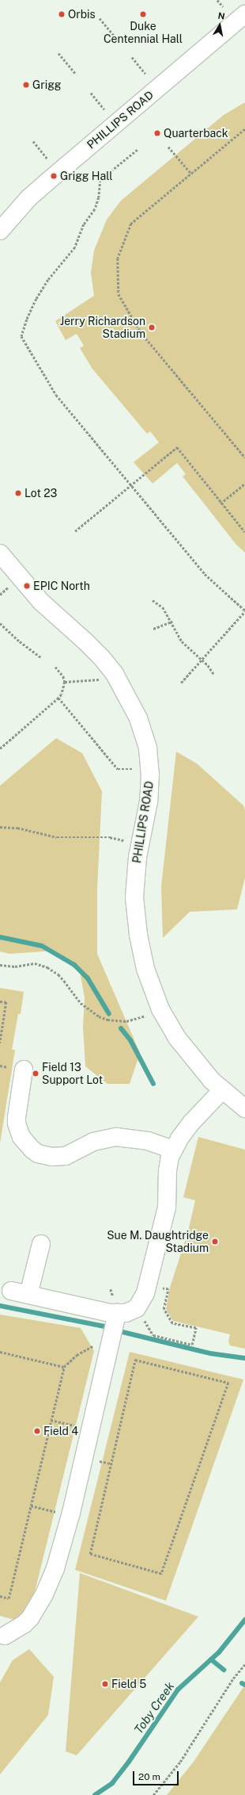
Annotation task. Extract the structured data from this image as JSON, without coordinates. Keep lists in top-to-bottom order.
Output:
{
  "streets": {
    "street": ["PHILLIPS ROAD"]
  },
  "water": ["Toby Creek"],
  "places": [
    "Orbis",
    "Duke Centennial Hall",
    "Grigg",
    "Quarterback",
    "Grigg Hall",
    "Jerry Richardson Stadium",
    "Lot 23",
    "EPIC North",
    "Field 13 Support Lot",
    "Sue M. Daughtridge Stadium",
    "Field 4",
    "Field 5"
  ],
  "scale_bar": "20 m",
  "north": "top"
}
